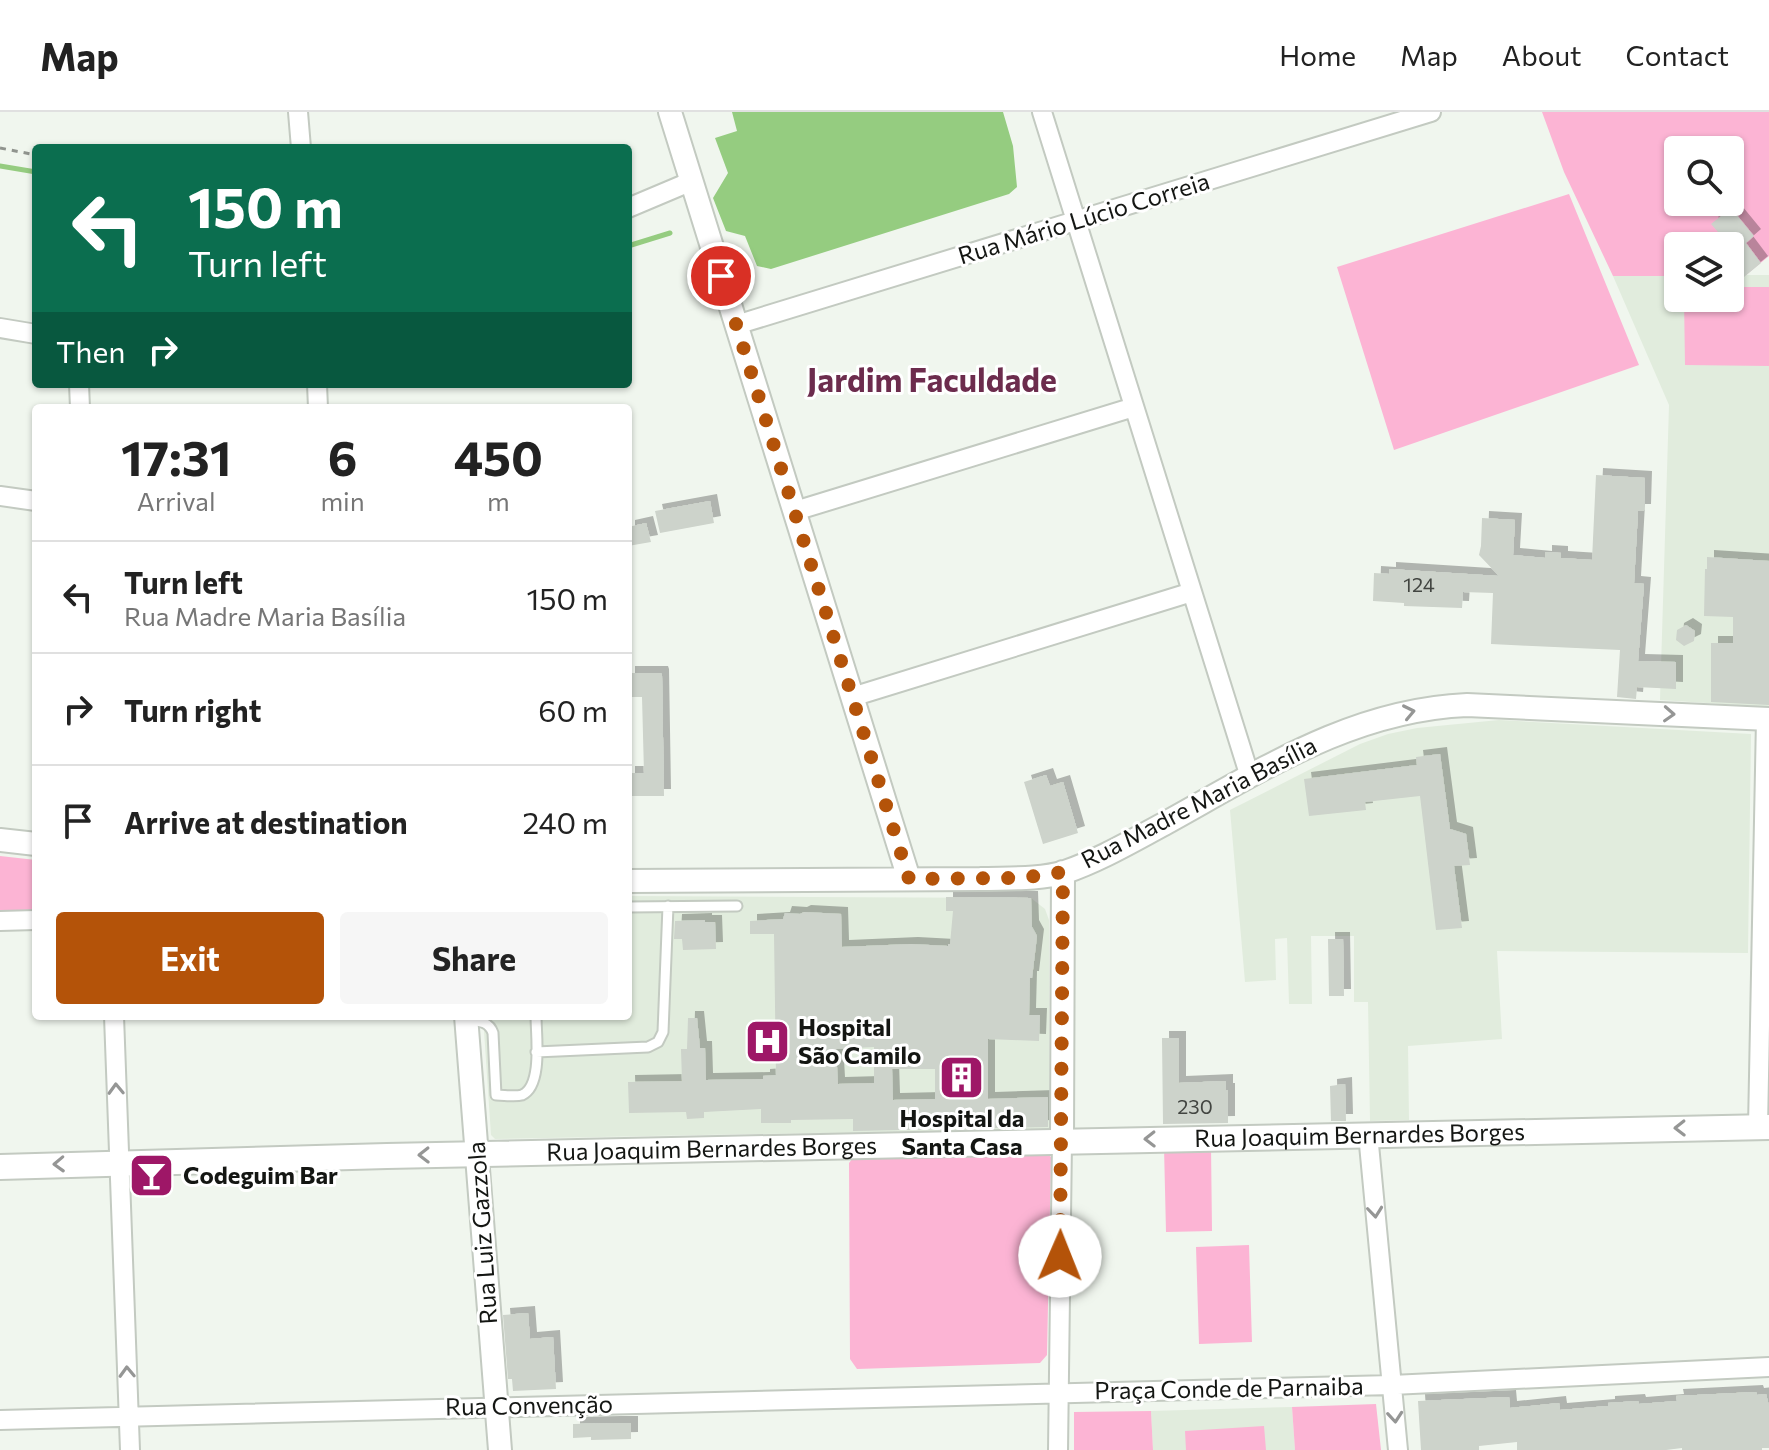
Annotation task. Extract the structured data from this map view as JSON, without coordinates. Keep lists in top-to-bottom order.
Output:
{
  "streets": {
    "main road": ["Rua Joaquim Bernardes Borges"],
    "street": [
      "Rua Mário Lúcio Correia",
      "Rua Madre Maria Basília",
      "Rua Luiz Gazzola",
      "Praça Conde de Parnaiba",
      "Rua Convenção"
    ]
  },
  "crossings": [
    ["Rua Joaquim Bernardes Borges", "Rua Luiz Gazzola"],
    ["Rua Luiz Gazzola", "Rua Convenção"],
    ["Praça Conde de Parnaiba", "Rua Convenção"]
  ],
  "one_way": ["Rua Madre Maria Basília", "Rua Joaquim Bernardes Borges"],
  "districts": ["Jardim Faculdade"],
  "places": {
    "hospital": ["Hospital São Camilo"],
    "building": ["Hospital da Santa Casa"],
    "bar": ["Codeguim Bar"]
  },
  "house_numbers": ["124", "230"],
  "page": {
    "header": "Map",
    "nav": [
      "Home",
      "Map",
      "About",
      "Contact"
    ],
    "turn": ["150 m", "Turn left"],
    "then": "Then",
    "eta": [
      "17:31",
      "Arrival",
      "6",
      "min",
      "450",
      "m"
    ],
    "list": [
      {
        "name": "Turn left",
        "note": "Rua Madre Maria Basília",
        "value": "150 m"
      },
      {
        "name": "Turn right",
        "value": "60 m"
      },
      {
        "name": "Arrive at destination",
        "value": "240 m"
      }
    ],
    "buttons": ["Exit", "Share"]
  }
}
